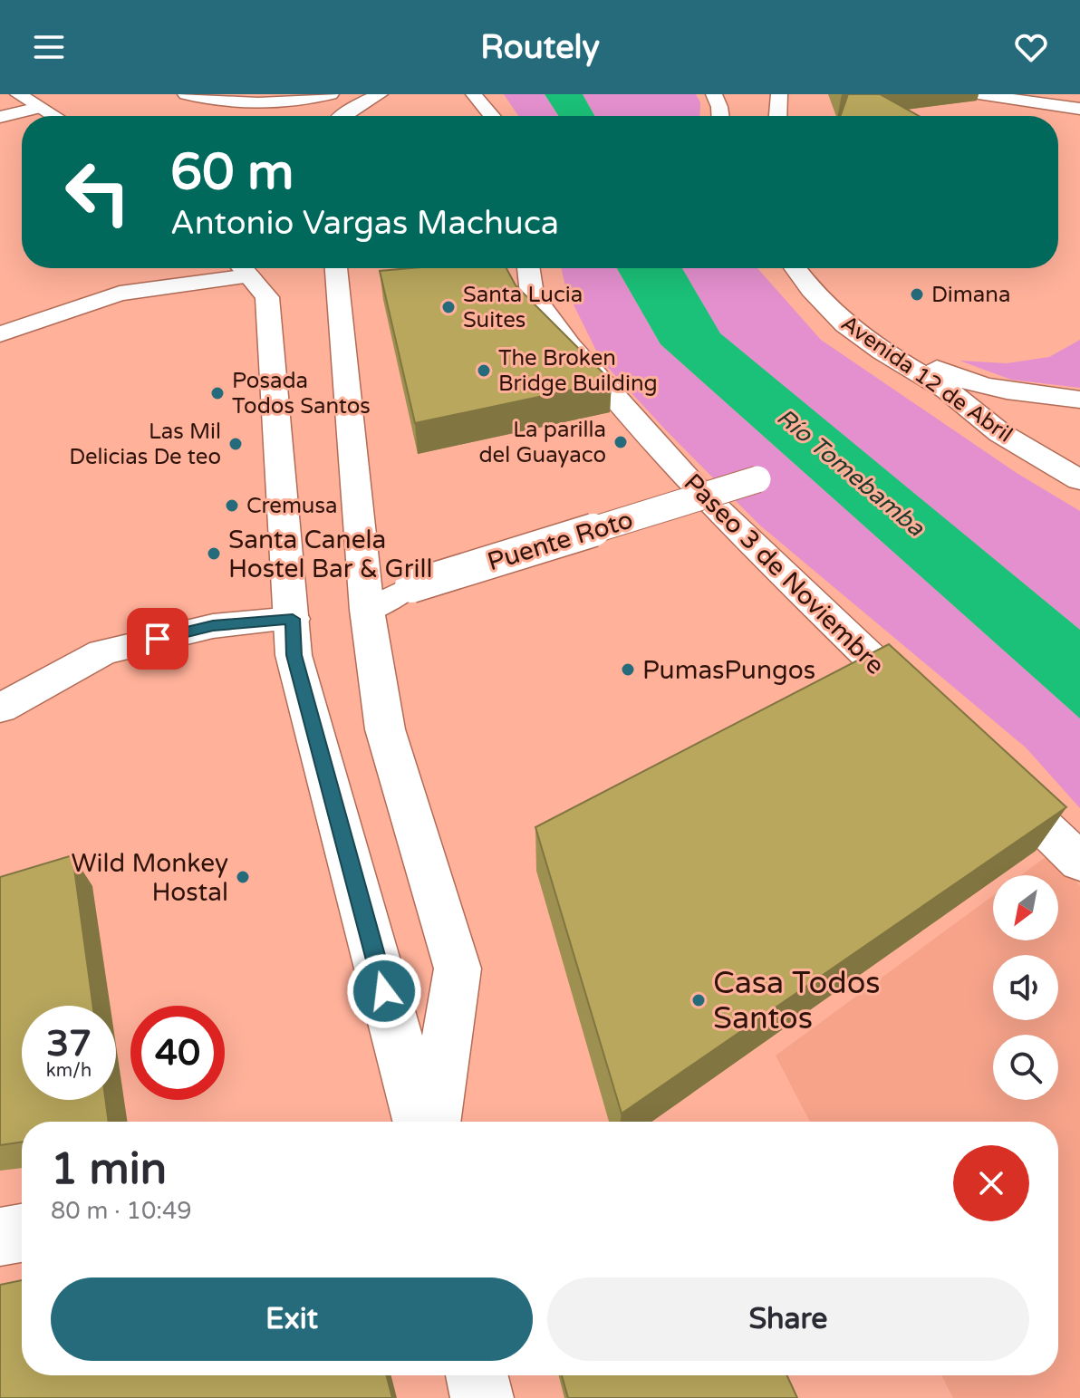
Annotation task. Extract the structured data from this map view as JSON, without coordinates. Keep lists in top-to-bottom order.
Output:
{
  "streets": {
    "street": ["Avenida 12 de Abril", "Puente Roto", "Paseo 3 de Noviembre"]
  },
  "water": ["Río Tomebamba"],
  "places": [
    "Dimana",
    "Santa Lucia Suites",
    "The Broken Bridge Building",
    "Posada Todos Santos",
    "La parilla del Guayaco",
    "Las Mil Delicias De teo",
    "Cremusa",
    "Santa Canela Hostel Bar & Grill",
    "PumasPungos",
    "Wild Monkey Hostal",
    "Casa Todos Santos"
  ],
  "north": "bottom left",
  "page": {
    "header": "Routely",
    "turn": ["60 m", "Antonio Vargas Machuca"],
    "speed": "37 km/h",
    "limit": "40",
    "heading": ["1 min", "80 m · 10:49"],
    "buttons": ["Exit", "Share"]
  }
}
